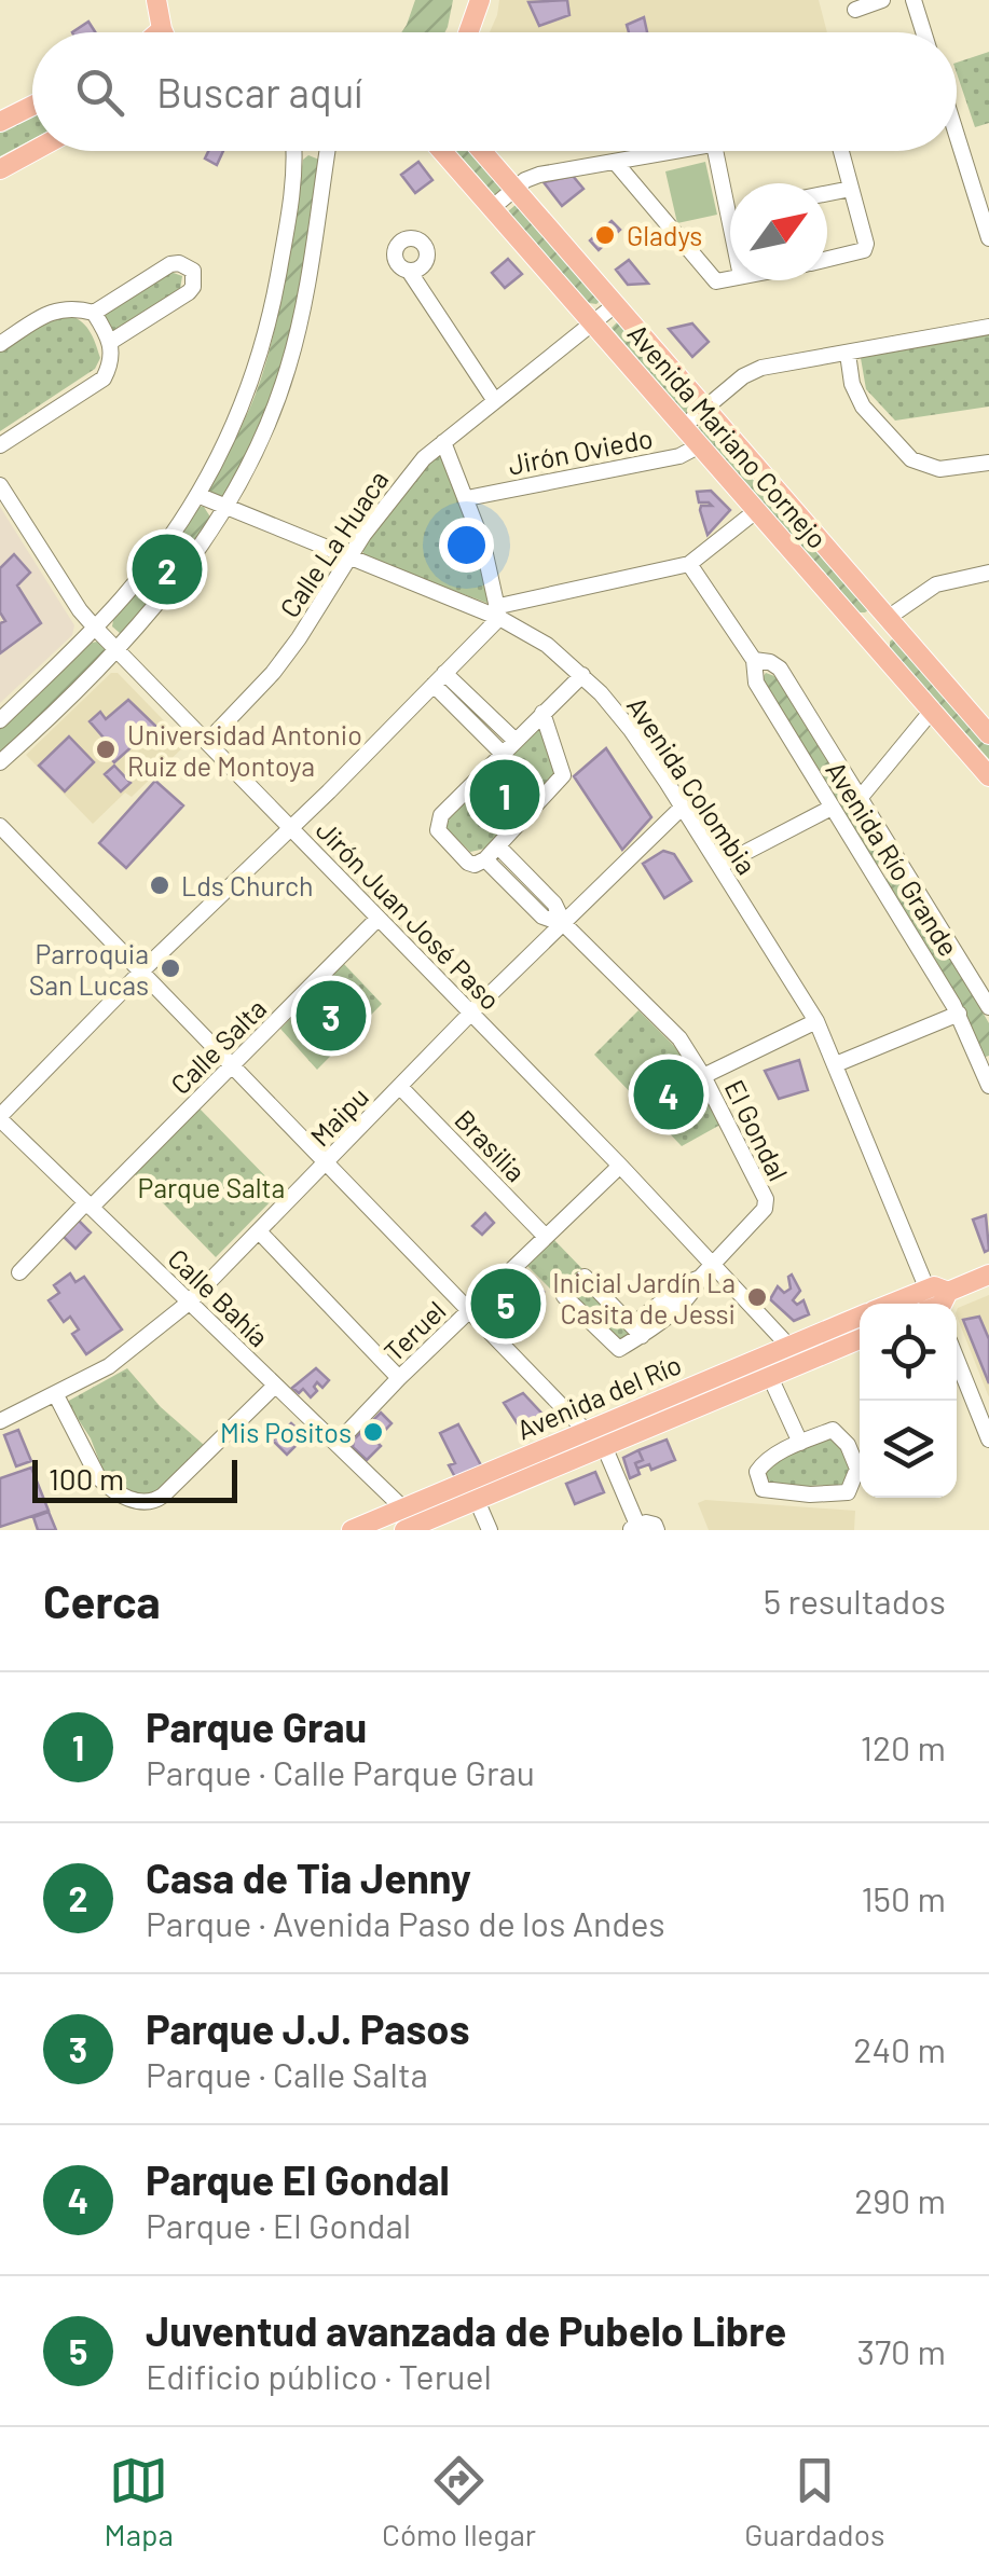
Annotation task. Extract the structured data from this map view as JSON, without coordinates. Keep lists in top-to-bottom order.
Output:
{
  "streets": {
    "main road": ["Avenida Mariano Cornejo", "Avenida del Río"],
    "street": [
      "Jirón Oviedo",
      "Calle La Huaca",
      "Avenida Colombia",
      "Avenida Río Grande",
      "Jirón Juan José Paso",
      "Calle Salta",
      "Maipu",
      "El Gondal",
      "Brasilia",
      "Calle Bahía",
      "Teruel"
    ]
  },
  "crossings": [
    ["Avenida Mariano Cornejo", "Jirón Oviedo"],
    ["Avenida Mariano Cornejo", "Calle La Huaca"],
    ["Calle La Huaca", "Avenida Colombia"],
    ["Calle La Huaca", "Jirón Juan José Paso"],
    ["Avenida Colombia", "Maipu"],
    ["Jirón Juan José Paso", "Calle Salta"],
    ["Jirón Juan José Paso", "Maipu"],
    ["Jirón Juan José Paso", "El Gondal"],
    ["Jirón Juan José Paso", "Teruel"],
    ["Jirón Juan José Paso", "Avenida del Río"],
    ["Calle Salta", "Calle Bahía"],
    ["Maipu", "El Gondal"],
    ["Maipu", "Brasilia"],
    ["Maipu", "Calle Bahía"],
    ["Brasilia", "Teruel"],
    ["Calle Bahía", "Teruel"],
    ["Calle Bahía", "Avenida del Río"]
  ],
  "parks": ["Parque Salta"],
  "places": [
    "Gladys",
    "Universidad Antonio Ruiz de Montoya",
    "Lds Church",
    "Parroquia San Lucas",
    "Inicial Jardín La Casita de Jessi",
    "Mis Positos"
  ],
  "scale_bar": "100 m",
  "north": "top right",
  "page": {
    "search": "Buscar aquí",
    "pins": [
      "2",
      "1",
      "3",
      "4",
      "5"
    ],
    "scale": "100 m",
    "heading": ["Cerca", "5 resultados"],
    "list": [
      {
        "mark": "1",
        "name": "Parque Grau",
        "note": "Parque · Calle Parque Grau",
        "value": "120 m"
      },
      {
        "mark": "2",
        "name": "Casa de Tia Jenny",
        "note": "Parque · Avenida Paso de los Andes",
        "value": "150 m"
      },
      {
        "mark": "3",
        "name": "Parque J.J. Pasos",
        "note": "Parque · Calle Salta",
        "value": "240 m"
      },
      {
        "mark": "4",
        "name": "Parque El Gondal",
        "note": "Parque · El Gondal",
        "value": "290 m"
      },
      {
        "mark": "5",
        "name": "Juventud avanzada de Pubelo Libre",
        "note": "Edificio público · Teruel",
        "value": "370 m"
      }
    ],
    "nav": ["Mapa", "Cómo llegar", "Guardados"]
  }
}
